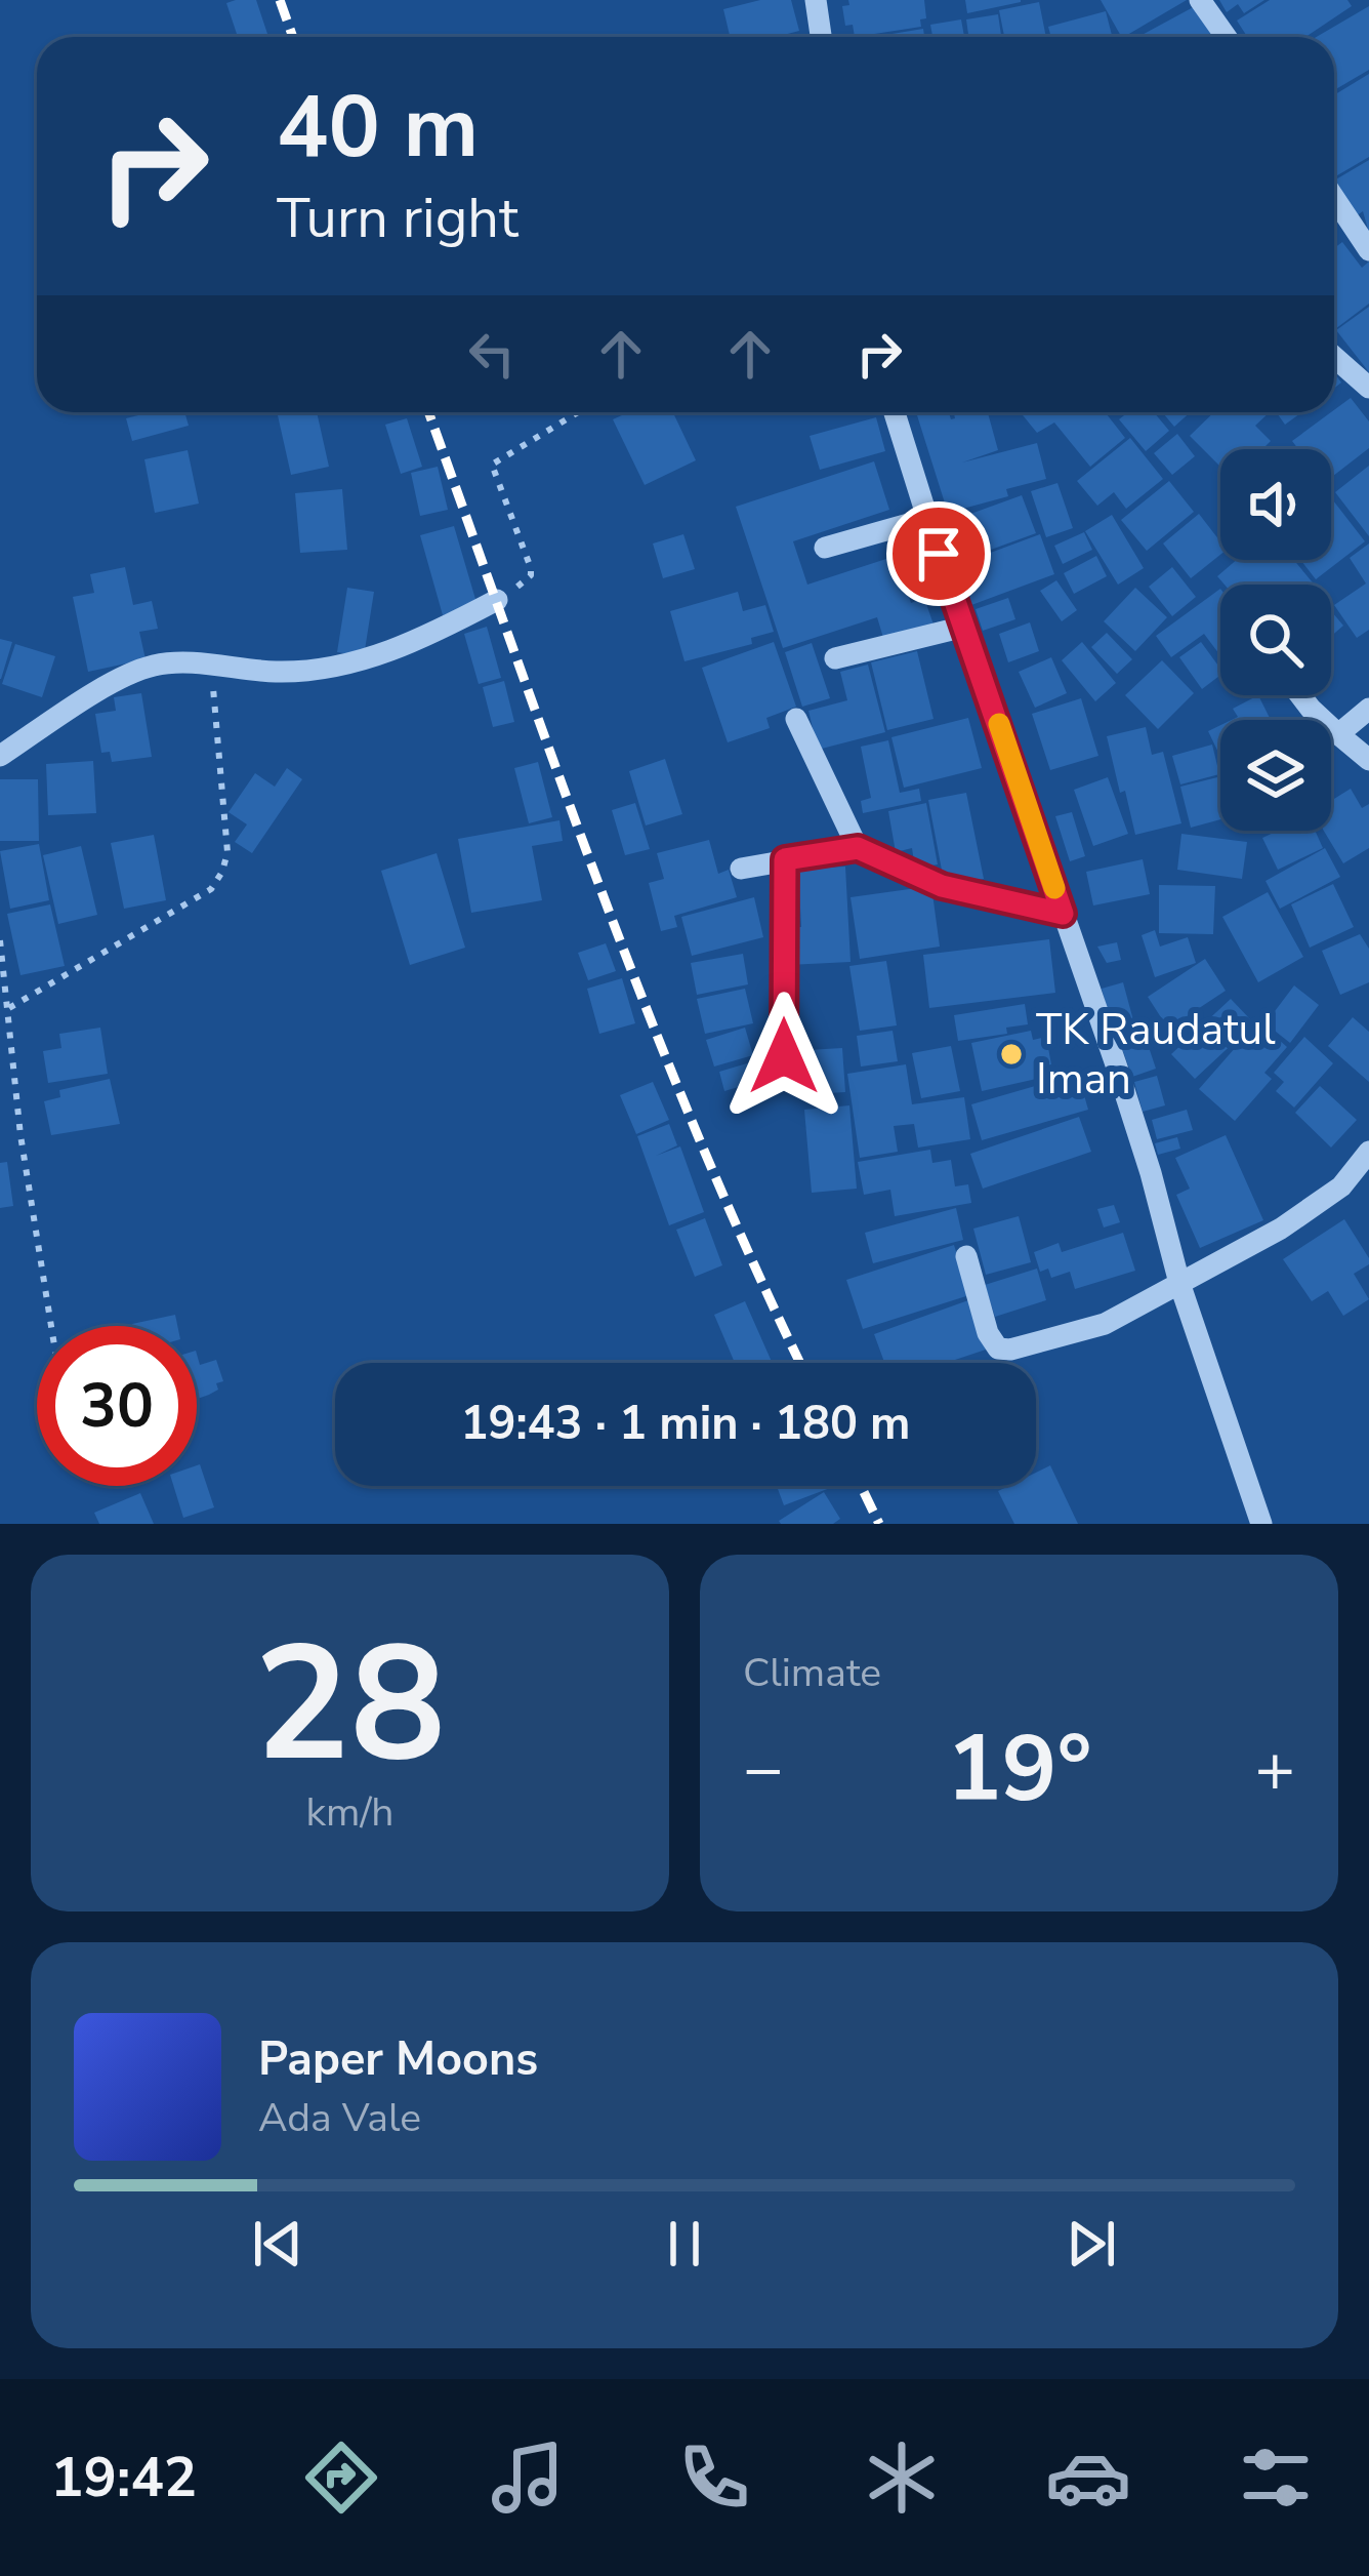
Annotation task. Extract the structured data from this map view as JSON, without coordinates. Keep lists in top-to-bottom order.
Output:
{
  "places": ["TK Raudatul Iman"],
  "page": {
    "turn": ["40 m", "Turn right"],
    "limit": "30",
    "trip": "19:43 · 1 min · 180 m",
    "tile": [
      ["28", "km/h"],
      "Climate"
    ],
    "heat": ["−", "19°", "+"],
    "song": ["Paper Moons", "Ada Vale"],
    "tabs": "19:42"
  }
}
